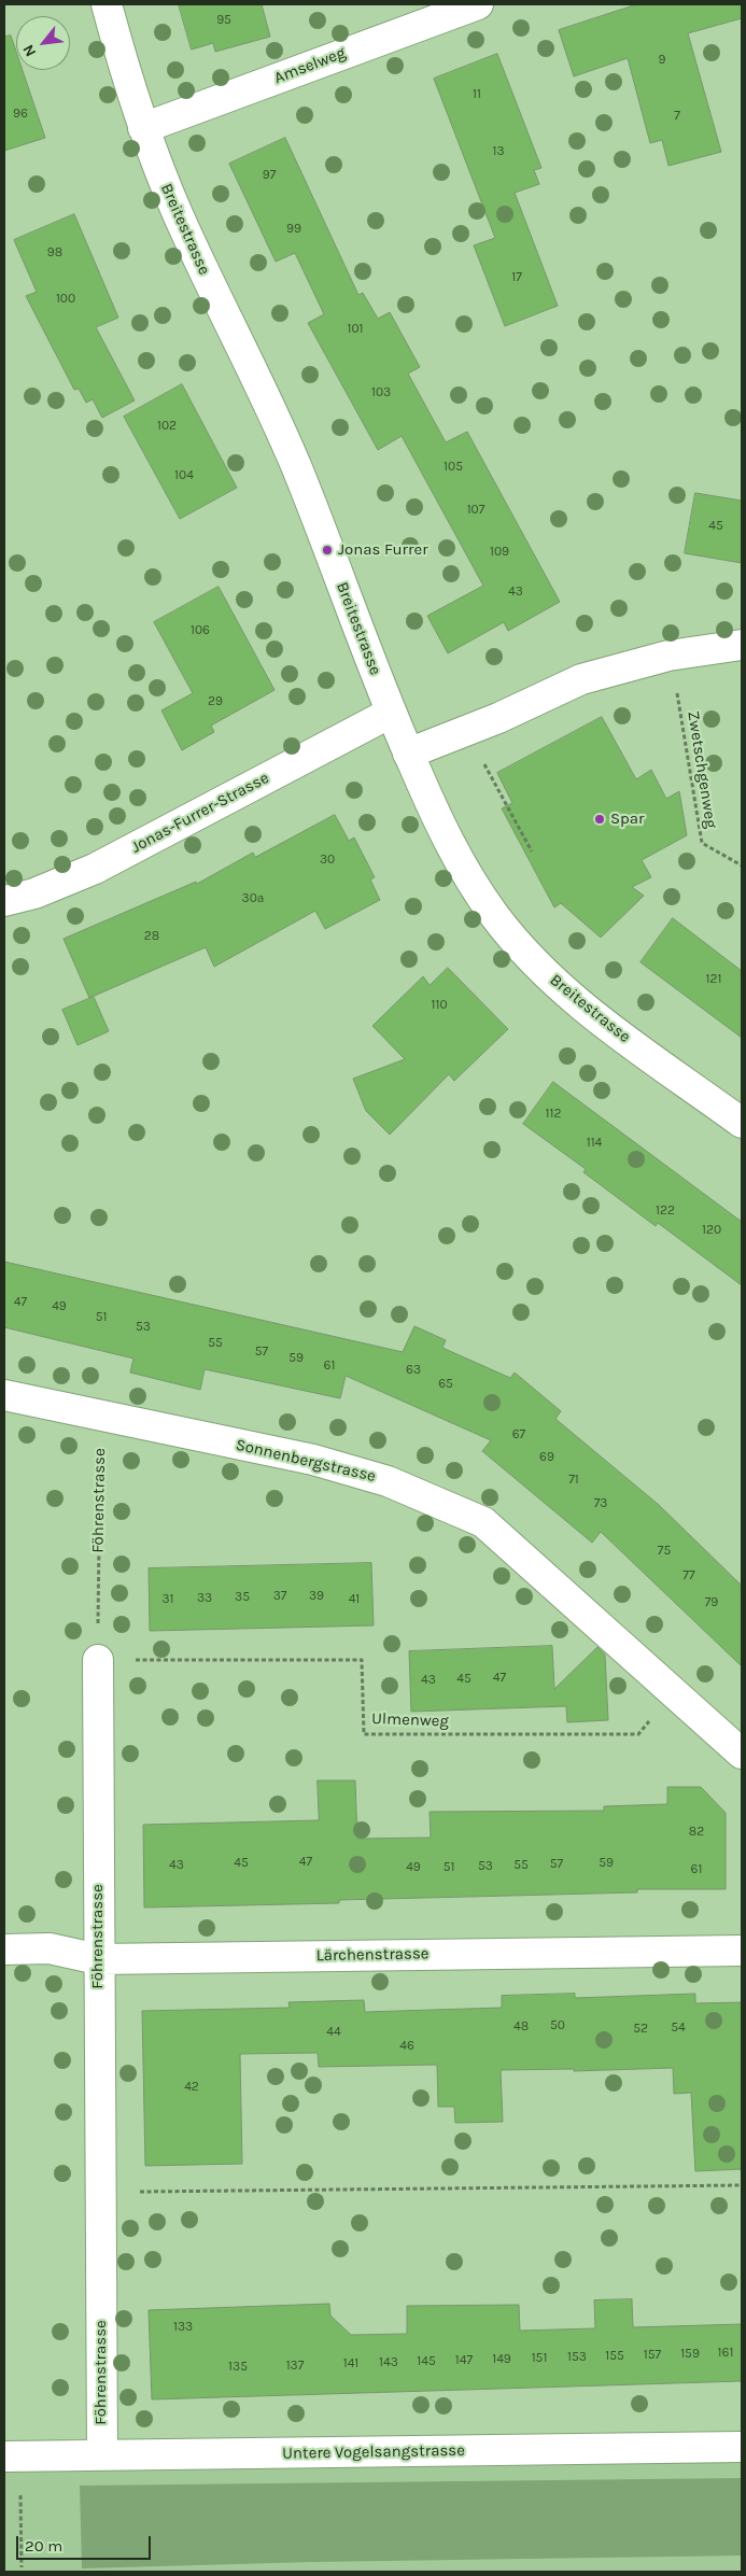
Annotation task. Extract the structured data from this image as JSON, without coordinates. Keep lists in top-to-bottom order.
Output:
{
  "streets": {
    "street": [
      "Amselweg",
      "Breitestrasse",
      "Jonas-Furrer-Strasse",
      "Sonnenbergstrasse",
      "Föhrenstrasse",
      "Lärchenstrasse",
      "Untere Vogelsangstrasse"
    ],
    "path": ["Zwetschgenweg", "Ulmenweg"]
  },
  "crossings": [
    ["Amselweg", "Breitestrasse"],
    ["Breitestrasse", "Jonas-Furrer-Strasse"],
    ["Sonnenbergstrasse", "Föhrenstrasse"],
    ["Sonnenbergstrasse", "Ulmenweg"],
    ["Föhrenstrasse", "Ulmenweg"],
    ["Föhrenstrasse", "Lärchenstrasse"],
    ["Föhrenstrasse", "Untere Vogelsangstrasse"]
  ],
  "places": ["Jonas Furrer", "Spar"],
  "house_numbers": [
    "95",
    "9",
    "11",
    "96",
    "7",
    "13",
    "97",
    "99",
    "98",
    "17",
    "100",
    "101",
    "103",
    "102",
    "105",
    "104",
    "107",
    "45",
    "109",
    "43",
    "106",
    "29",
    "30",
    "30a",
    "28",
    "121",
    "110",
    "112",
    "114",
    "122",
    "120",
    "47",
    "49",
    "51",
    "53",
    "55",
    "57",
    "59",
    "61",
    "63",
    "65",
    "67",
    "69",
    "71",
    "73",
    "75",
    "77",
    "37",
    "39",
    "35",
    "33",
    "31",
    "41",
    "79",
    "47",
    "45",
    "43",
    "82",
    "47",
    "45",
    "59",
    "57",
    "43",
    "55",
    "53",
    "49",
    "51",
    "61",
    "50",
    "48",
    "54",
    "52",
    "44",
    "46",
    "42",
    "133",
    "161",
    "159",
    "157",
    "155",
    "153",
    "151",
    "149",
    "147",
    "145",
    "143",
    "141",
    "137",
    "135"
  ],
  "scale_bar": "20 m",
  "north": "bottom left"
}
